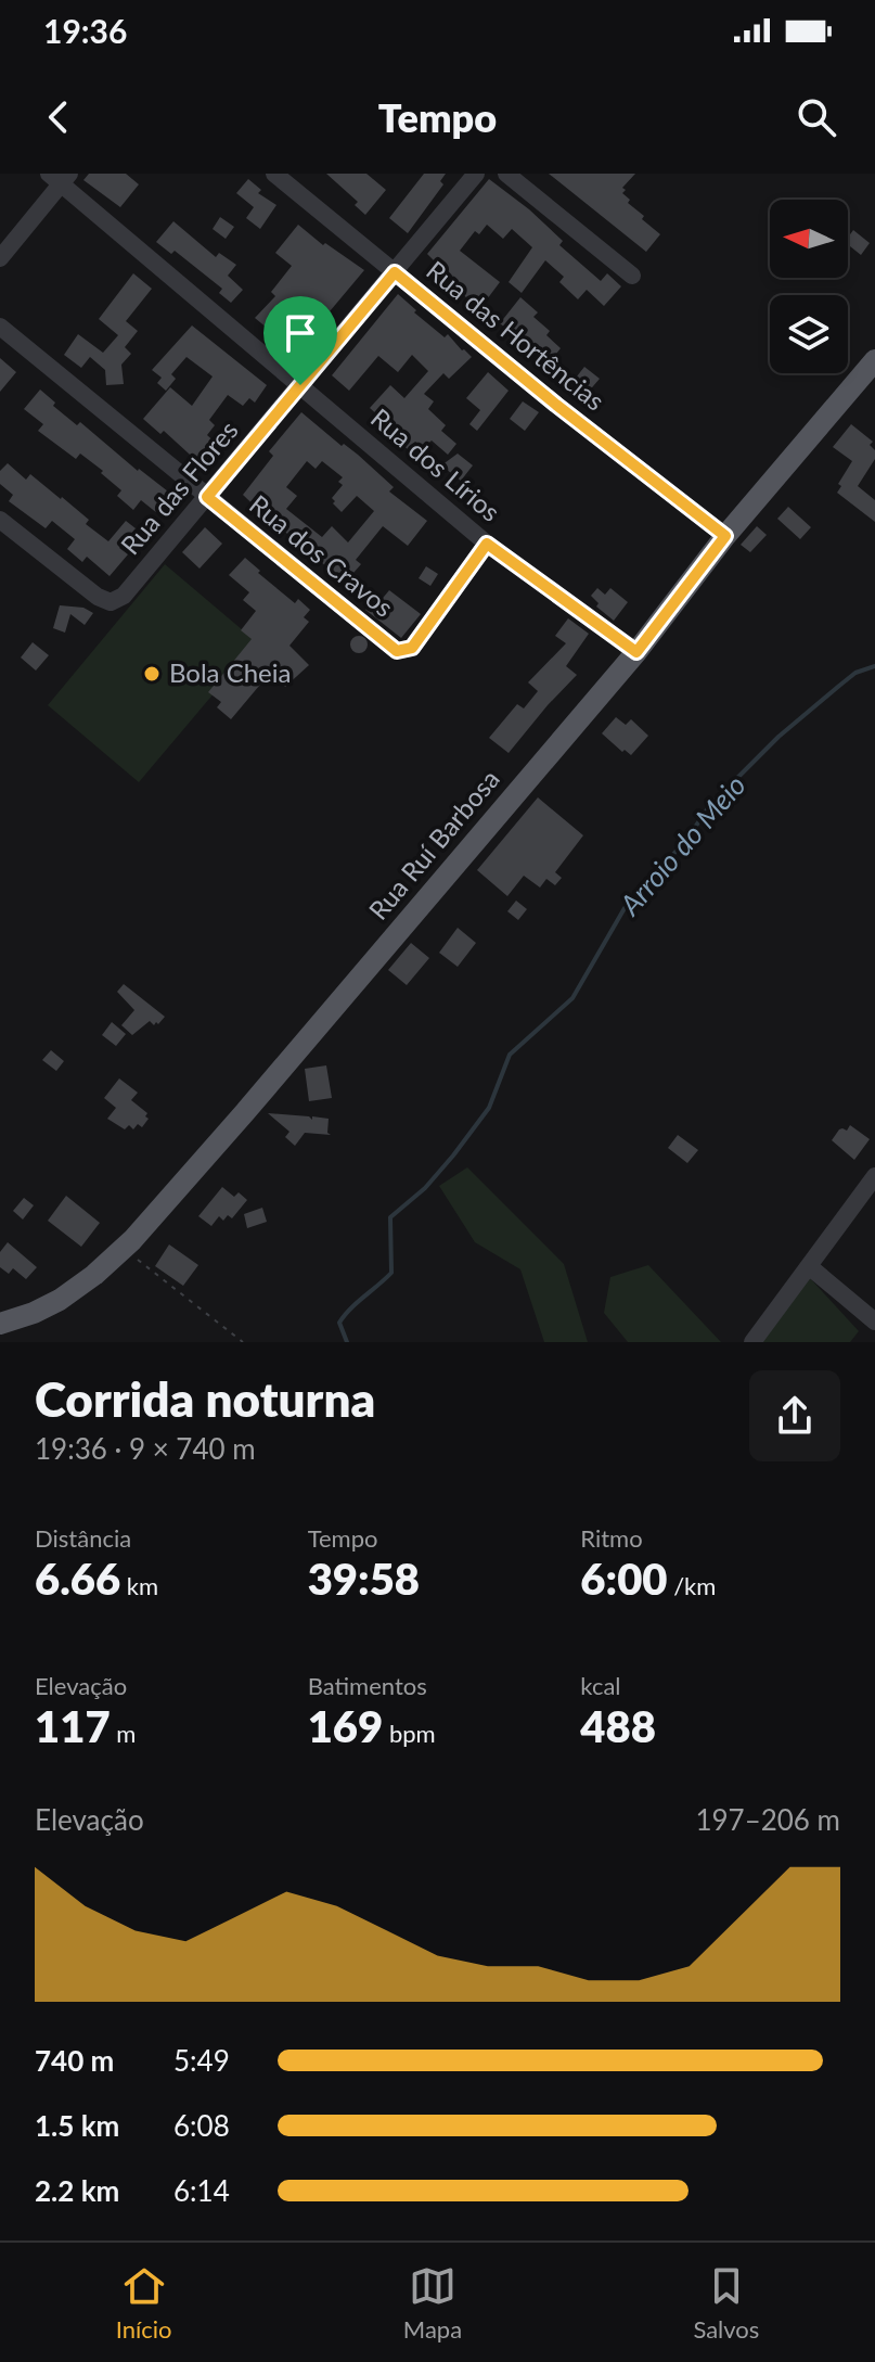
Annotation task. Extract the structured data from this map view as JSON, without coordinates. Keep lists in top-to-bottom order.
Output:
{
  "streets": {
    "main road": ["Rua Ruí Barbosa"],
    "street": [
      "Rua das Hortências",
      "Rua dos Lírios",
      "Rua das Flores",
      "Rua dos Cravos"
    ]
  },
  "crossings": [
    ["Rua das Hortências", "Rua das Flores"],
    ["Rua das Hortências", "Rua Ruí Barbosa"],
    ["Rua dos Lírios", "Rua das Flores"],
    ["Rua dos Lírios", "Rua dos Cravos"],
    ["Rua dos Lírios", "Rua Ruí Barbosa"],
    ["Rua das Flores", "Rua dos Cravos"]
  ],
  "water": ["Arroio do Meio"],
  "places": ["Bola Cheia"],
  "north": "left",
  "page": {
    "status": "19:36",
    "header": "Tempo",
    "heading": ["Corrida noturna", "19:36 · 9 × 740 m"],
    "stats": [
      ["Distância", "6.66 km"],
      ["Tempo", "39:58"],
      ["Ritmo", "6:00 /km"],
      ["Elevação", "117 m"],
      ["Batimentos", "169 bpm"],
      ["kcal", "488"]
    ],
    "chart": ["Elevação", "197–206 m"],
    "list": [
      {
        "name": "740 m",
        "note": "5:49"
      },
      {
        "name": "1.5 km",
        "note": "6:08"
      },
      {
        "name": "2.2 km",
        "note": "6:14"
      }
    ],
    "tabs": ["Início", "Mapa", "Salvos"]
  }
}
